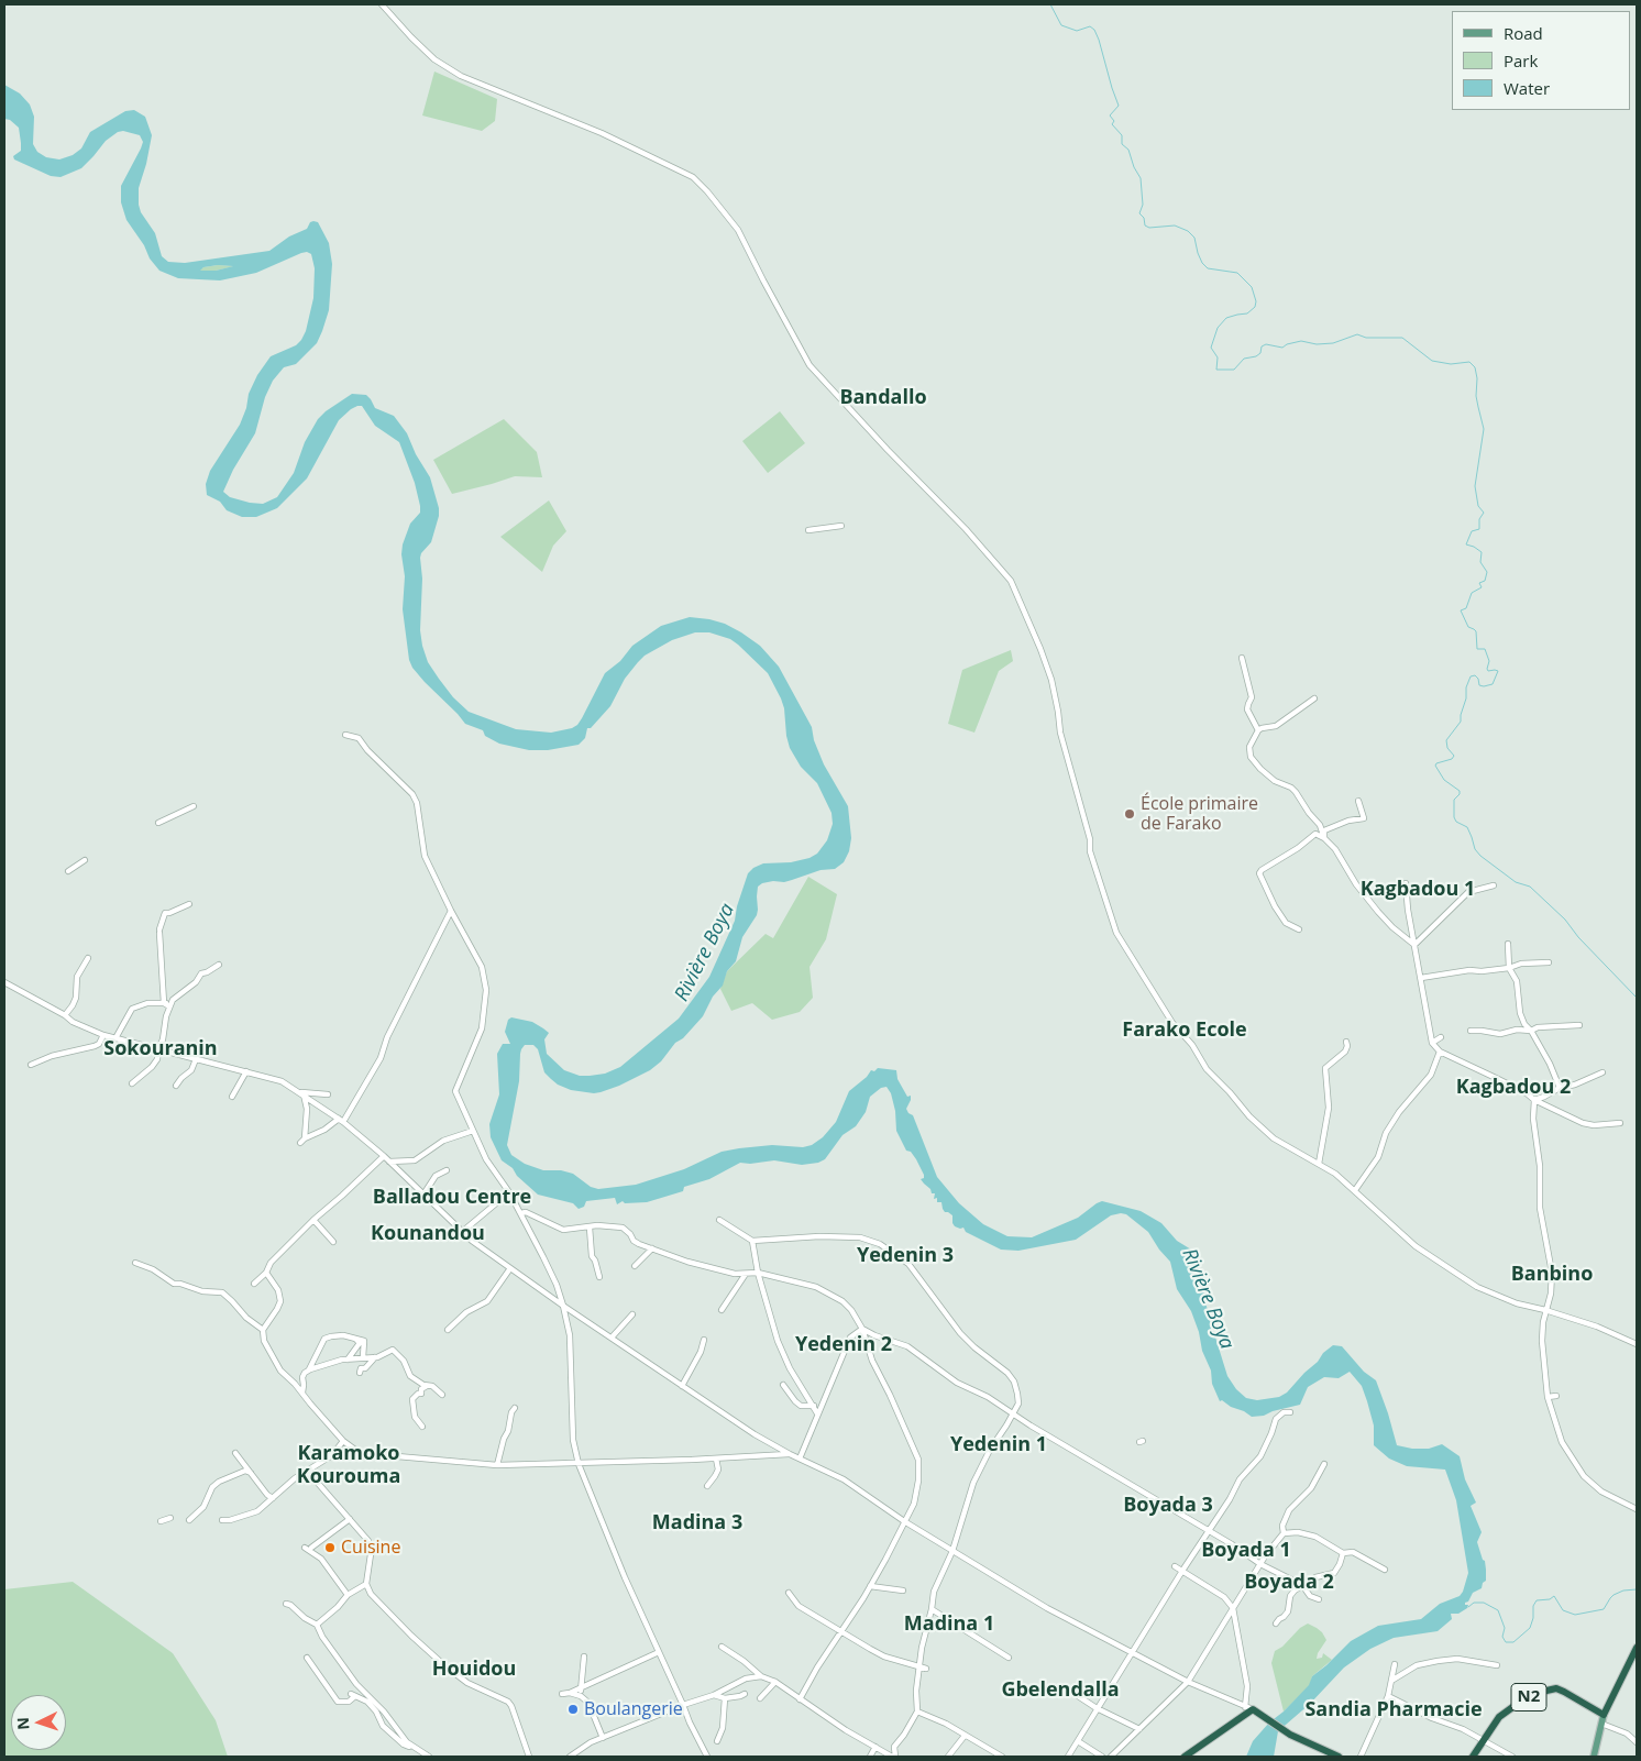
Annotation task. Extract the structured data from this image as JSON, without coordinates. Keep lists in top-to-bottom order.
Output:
{
  "streets": {
    "highway": ["N2"]
  },
  "districts": [
    "Bandallo",
    "Kagbadou 1",
    "Farako Ecole",
    "Sokouranin",
    "Kagbadou 2",
    "Balladou Centre",
    "Kounandou",
    "Yedenin 3",
    "Banbino",
    "Yedenin 2",
    "Yedenin 1",
    "Karamoko Kourouma",
    "Boyada 3",
    "Madina 3",
    "Boyada 1",
    "Boyada 2",
    "Madina 1",
    "Houidou",
    "Gbelendalla",
    "Sandia Pharmacie"
  ],
  "water": ["Rivière Boya"],
  "places": ["École primaire de Farako", "Cuisine", "Boulangerie"],
  "legend": ["Road", "Park", "Water"],
  "north": "left"
}
